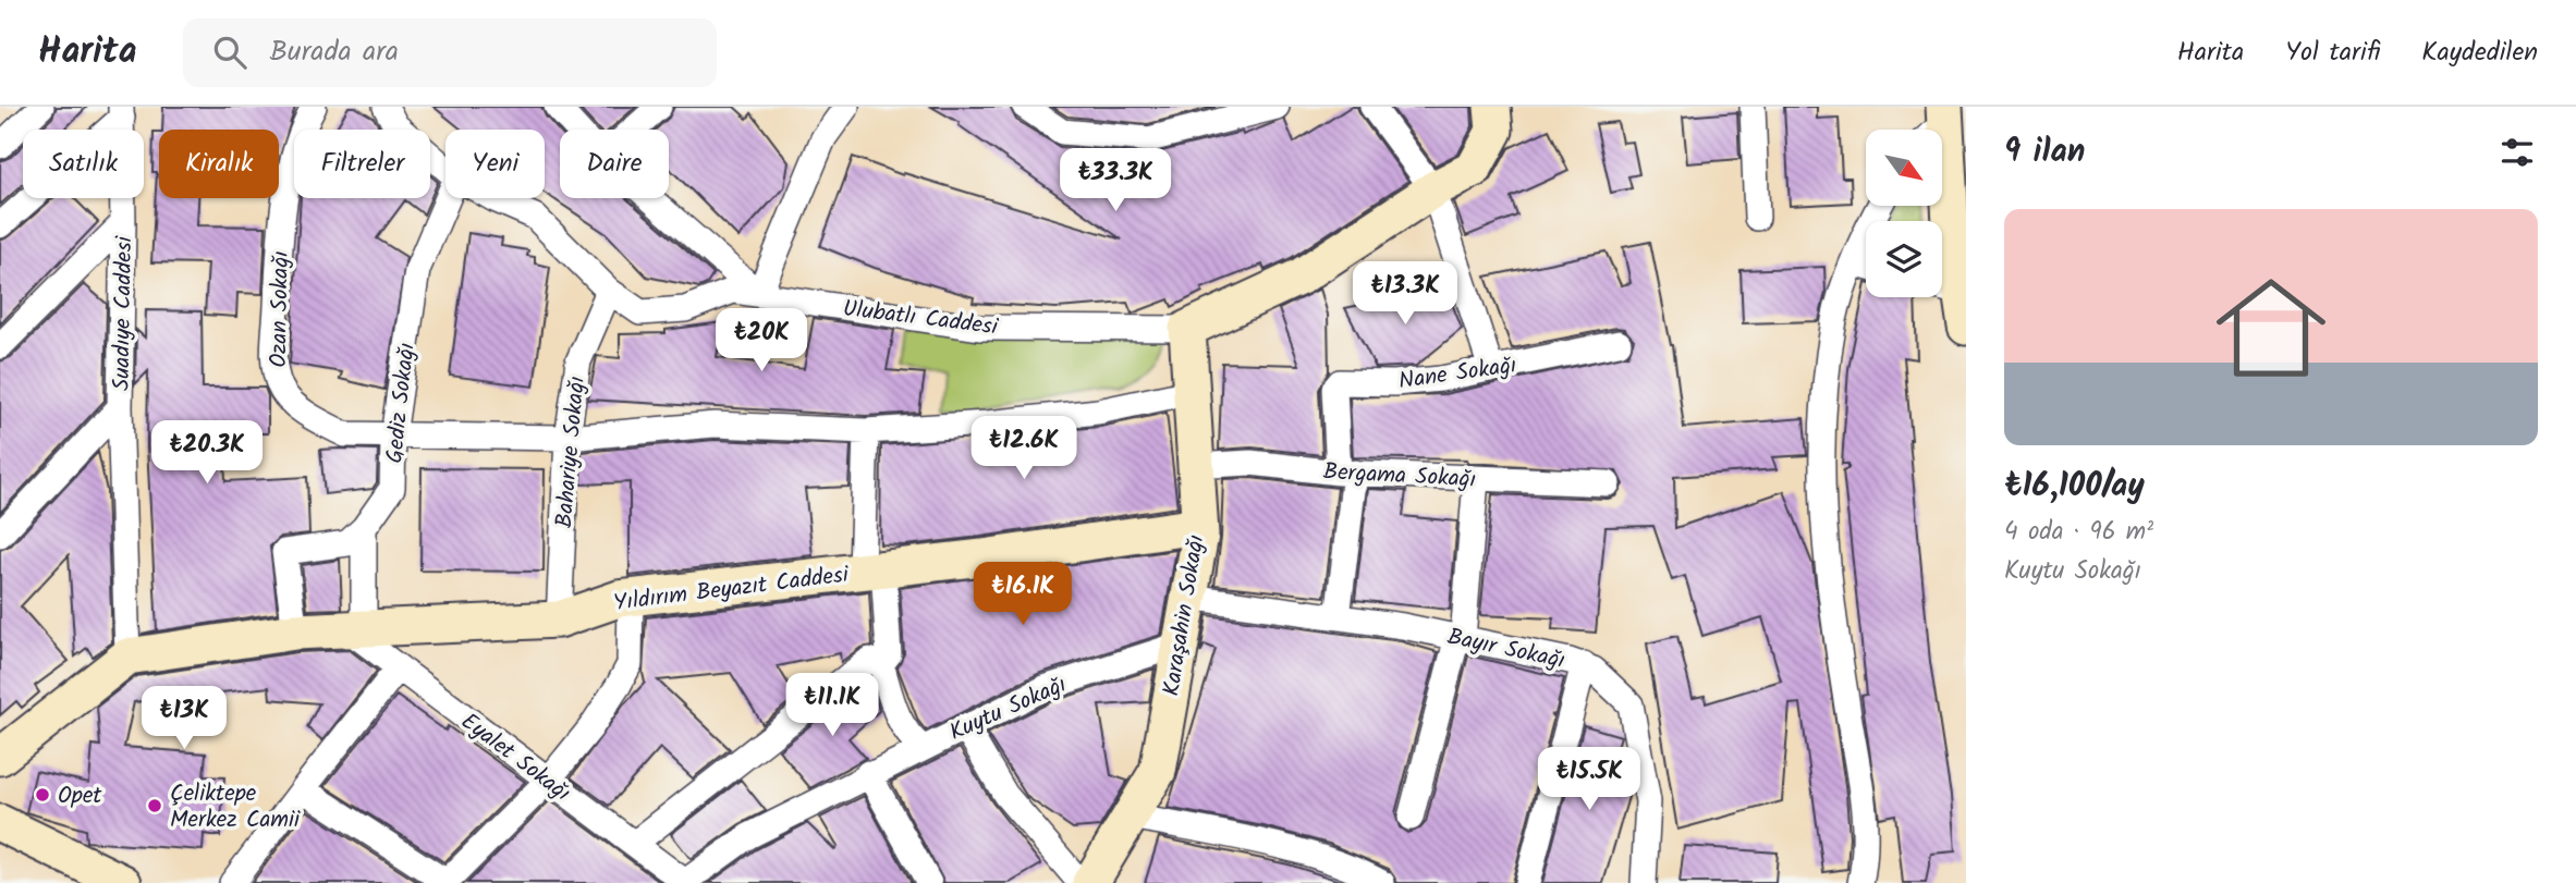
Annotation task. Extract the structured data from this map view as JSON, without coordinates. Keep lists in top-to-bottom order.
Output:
{
  "streets": {
    "street": [
      "Ozan Sokağı",
      "Suadıye Caddesi",
      "Ulubatlı Caddesi",
      "Nane Sokağı",
      "Gediz Sokağı",
      "Bahariye Sokağı",
      "Bergama Sokağı",
      "Yıldırım Beyazıt Caddesi",
      "Karaşahin Sokağı",
      "Bayır Sokağı",
      "Kuytu Sokağı",
      "Eyalet Sokağı"
    ]
  },
  "crossings": [
    ["Ozan Sokağı", "Gediz Sokağı"],
    ["Ozan Sokağı", "Bahariye Sokağı"],
    ["Ozan Sokağı", "Karaşahin Sokağı"],
    ["Suadıye Caddesi", "Yıldırım Beyazıt Caddesi"],
    ["Ulubatlı Caddesi", "Bahariye Sokağı"],
    ["Ulubatlı Caddesi", "Karaşahin Sokağı"],
    ["Nane Sokağı", "Bergama Sokağı"],
    ["Bahariye Sokağı", "Yıldırım Beyazıt Caddesi"],
    ["Bergama Sokağı", "Karaşahin Sokağı"],
    ["Yıldırım Beyazıt Caddesi", "Karaşahin Sokağı"],
    ["Yıldırım Beyazıt Caddesi", "Eyalet Sokağı"],
    ["Karaşahin Sokağı", "Bayır Sokağı"],
    ["Karaşahin Sokağı", "Kuytu Sokağı"],
    ["Kuytu Sokağı", "Eyalet Sokağı"]
  ],
  "places": ["Opet", "Çeliktepe Merkez Camii"],
  "north": "bottom right",
  "page": {
    "header": "Harita",
    "search": "Burada ara",
    "nav": ["Harita", "Yol tarifi", "Kaydedilen"],
    "heading": "9 ilan",
    "chip": [
      "Satılık",
      "Kiralık",
      "Filtreler",
      "Yeni",
      "Daire"
    ],
    "price": [
      "₺33.3K",
      "₺13.3K",
      "₺20K",
      "₺12.6K",
      "₺20.3K",
      "₺16.1K",
      "₺11.1K",
      "₺13K",
      "₺15.5K"
    ],
    "list": [
      {
        "name": "₺16,100/ay",
        "note": "4 oda · 96 m² · Kuytu Sokağı"
      }
    ]
  }
}
